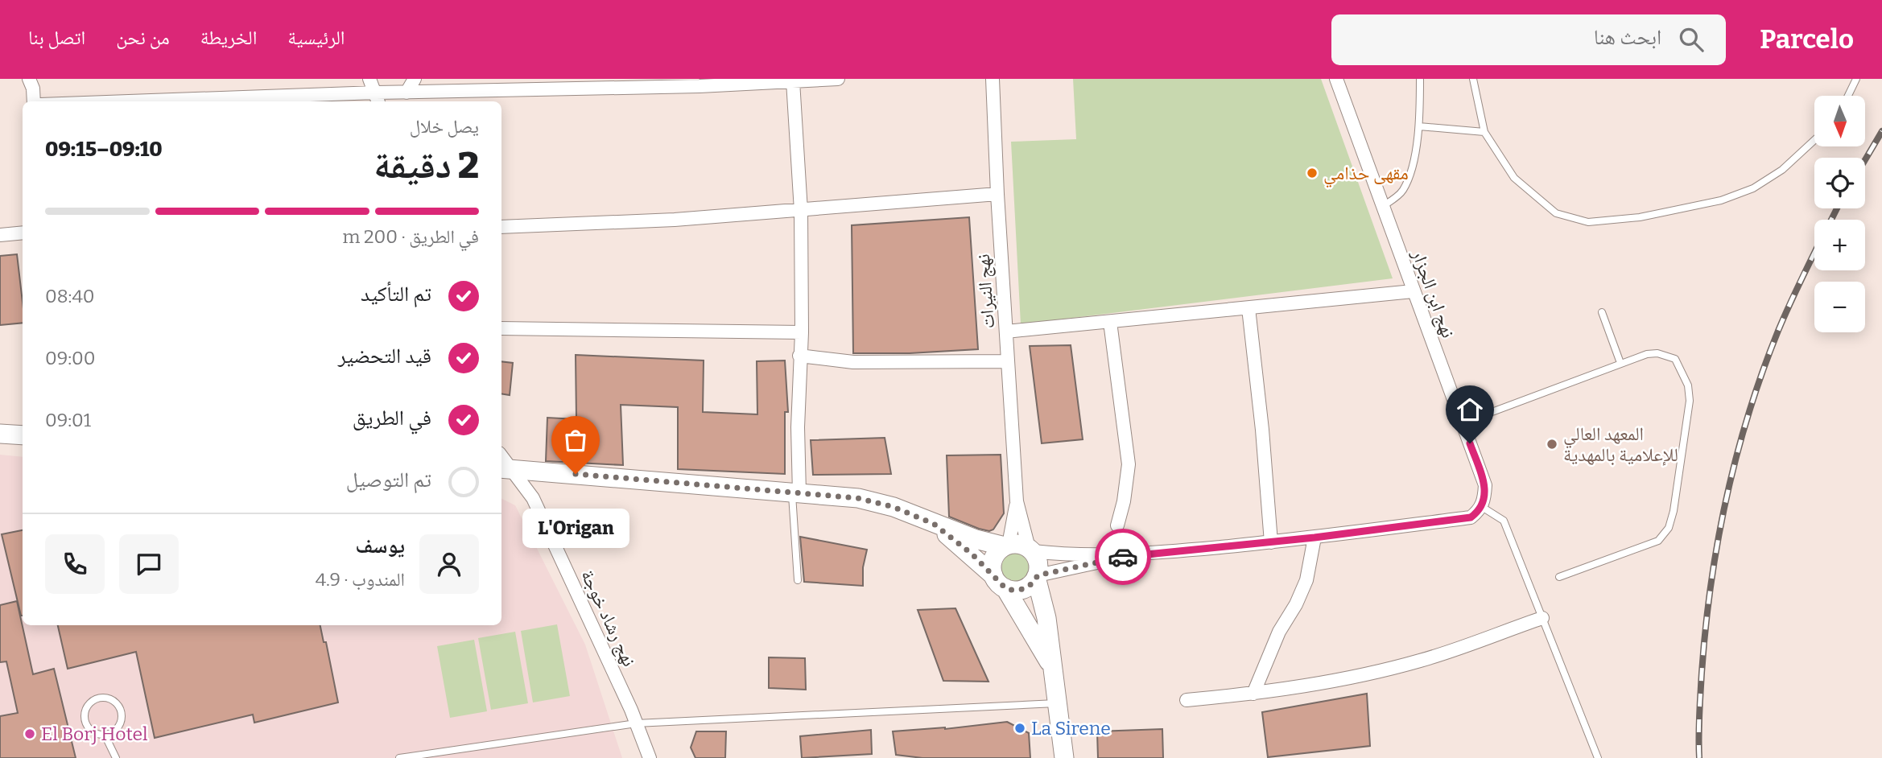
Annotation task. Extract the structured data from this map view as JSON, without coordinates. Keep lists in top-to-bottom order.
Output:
{
  "streets": {
    "street": ["نهج النيرات", "نهج ابن الجزار", "نهج رشاد خوجة"]
  },
  "places": [
    "مقهى حذامي",
    "المعهد العالي للإعلامية بالمهدية",
    "L'Origan",
    "La Sirene",
    "El Borj Hotel"
  ],
  "north": "bottom",
  "page": {
    "header": "Parcelo",
    "search": "ابحث هنا",
    "nav": [
      "الرئيسية",
      "الخريطة",
      "من نحن",
      "اتصل بنا"
    ],
    "map_buttons": ["+", "−"],
    "heading": ["2 دقيقة", "يصل خلال", "09:10–09:15"],
    "panel": ["يوسف", "المندوب · 4.9"],
    "bar": "في الطريق · 200 m",
    "list": [
      ["تم التأكيد", "08:40"],
      ["قيد التحضير", "09:00"],
      ["في الطريق", "09:01"],
      "تم التوصيل"
    ],
    "bubble": "L'Origan"
  }
}
